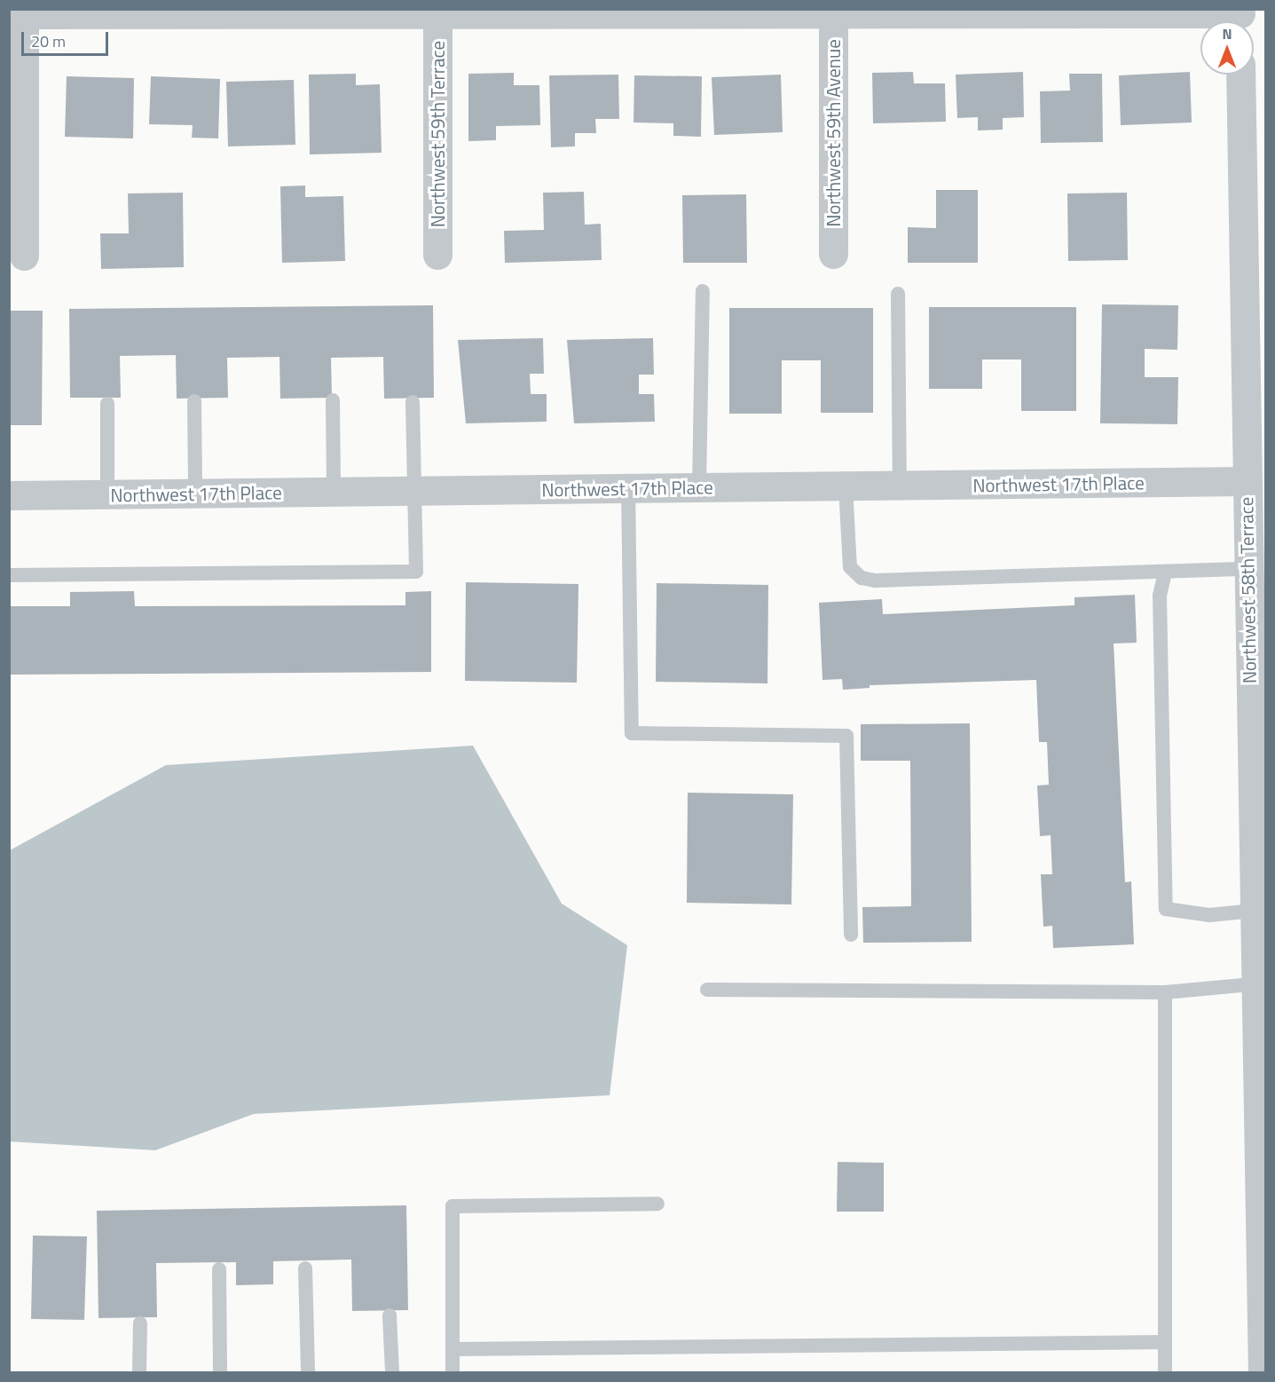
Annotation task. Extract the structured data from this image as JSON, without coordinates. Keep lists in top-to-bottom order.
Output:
{
  "streets": {
    "street": [
      "Northwest 59th Avenue",
      "Northwest 59th Terrace",
      "Northwest 17th Place",
      "Northwest 58th Terrace"
    ]
  },
  "crossings": [
    ["Northwest 17th Place", "Northwest 58th Terrace"]
  ],
  "scale_bar": "20 m",
  "north": "top"
}
